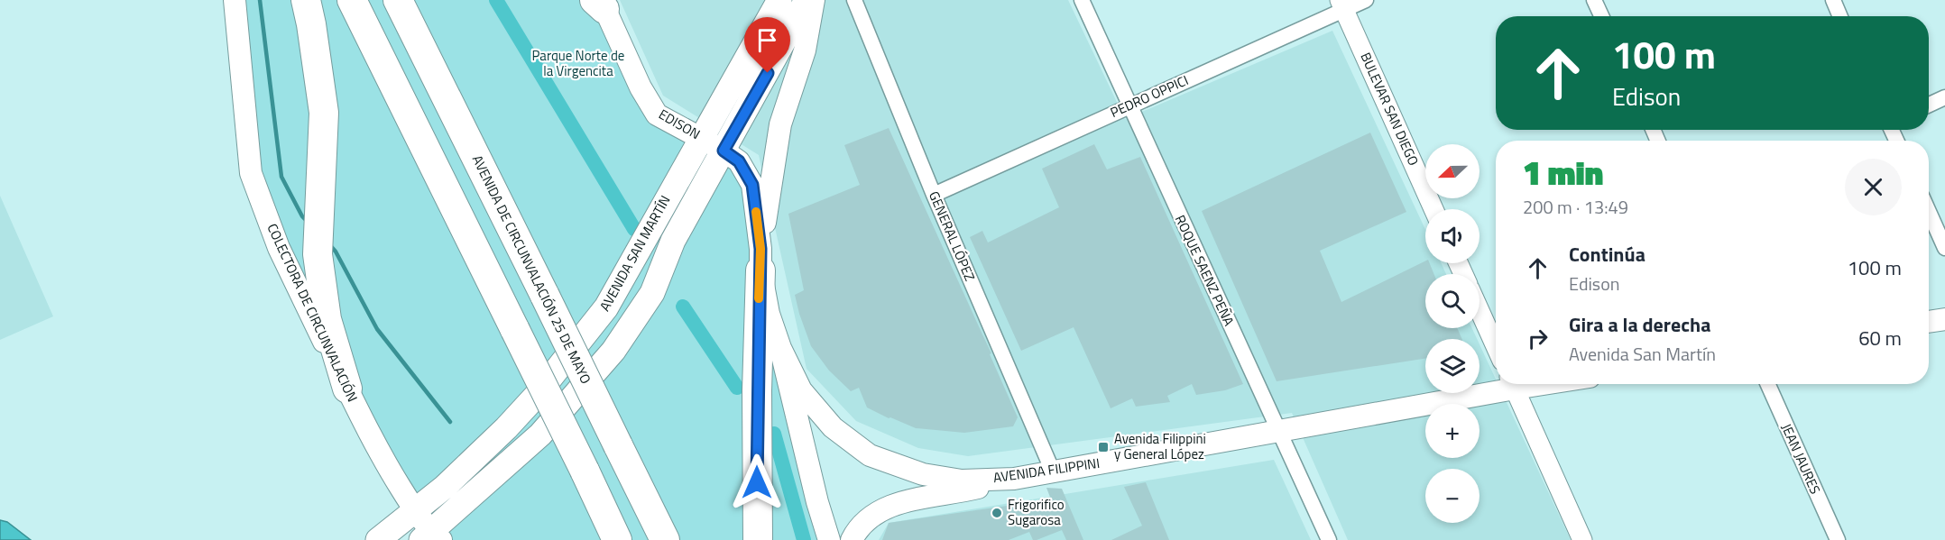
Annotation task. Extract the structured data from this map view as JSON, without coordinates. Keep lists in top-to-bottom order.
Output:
{
  "streets": {
    "highway": ["AVENIDA DE CIRCUNVALACIÓN 25 DE MAYO"],
    "main road": [
      "EDISON",
      "AVENIDA SAN MARTÍN",
      "COLECTORA DE CIRCUNVALACIÓN",
      "AVENIDA FILIPPINI"
    ],
    "street": [
      "PEDRO OPPICI",
      "BULEVAR SAN DIEGO",
      "GENERAL LÓPEZ",
      "ROQUE SAENZ PEÑA",
      "JEAN JAURES"
    ]
  },
  "crossings": [
    ["PEDRO OPPICI", "BULEVAR SAN DIEGO"],
    ["PEDRO OPPICI", "GENERAL LÓPEZ"],
    ["PEDRO OPPICI", "ROQUE SAENZ PEÑA"],
    ["EDISON", "AVENIDA SAN MARTÍN"],
    ["EDISON", "AVENIDA FILIPPINI"],
    ["GENERAL LÓPEZ", "AVENIDA FILIPPINI"],
    ["AVENIDA SAN MARTÍN", "COLECTORA DE CIRCUNVALACIÓN"],
    ["ROQUE SAENZ PEÑA", "AVENIDA FILIPPINI"]
  ],
  "parks": ["Parque Norte de la Virgencita"],
  "places": {
    "transit": ["Avenida Filippini y General López"],
    "other": ["Frigorifico Sugarosa"]
  },
  "north": "left",
  "page": {
    "turn": ["100 m", "Edison"],
    "heading": ["1 min", "200 m · 13:49"],
    "map_buttons": ["+", "−"],
    "list": [
      {
        "name": "Continúa",
        "note": "Edison",
        "value": "100 m"
      },
      {
        "name": "Gira a la derecha",
        "note": "Avenida San Martín",
        "value": "60 m"
      }
    ]
  }
}
